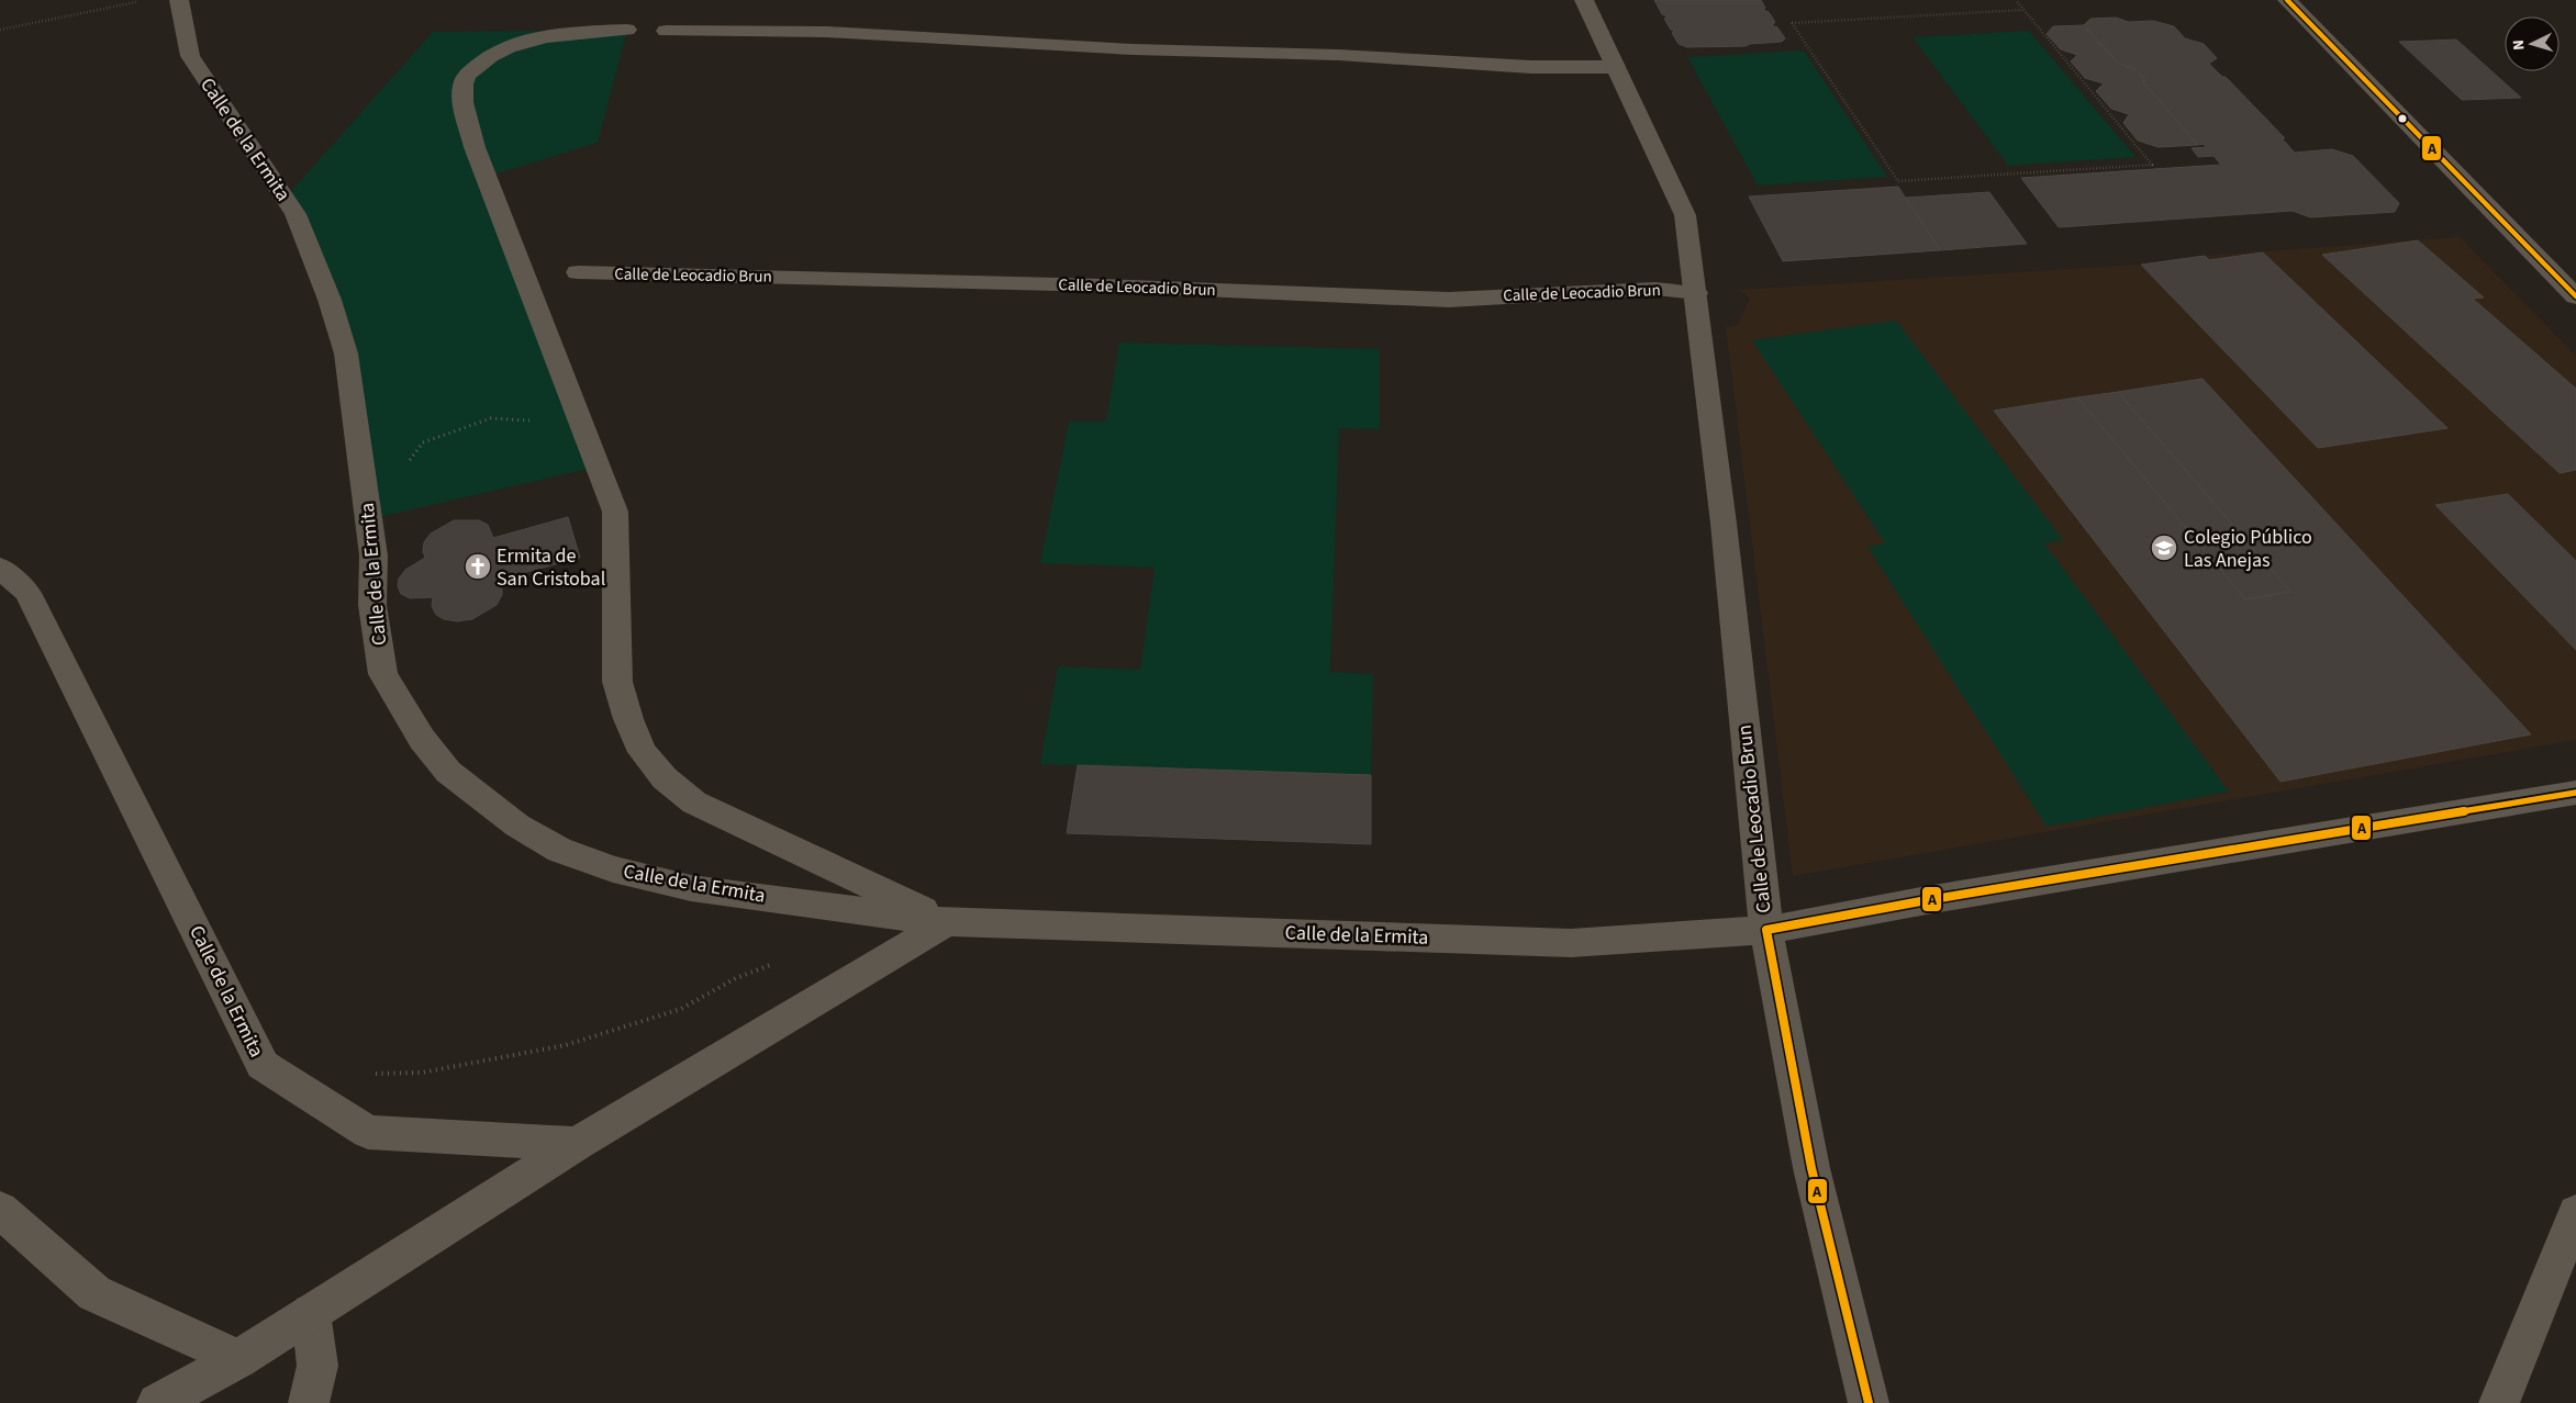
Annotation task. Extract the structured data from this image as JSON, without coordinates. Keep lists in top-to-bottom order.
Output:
{
  "streets": {
    "street": ["Calle de la Ermita", "Calle de Leocadio Brun"]
  },
  "crossings": [
    ["Calle de la Ermita", "Calle de Leocadio Brun"]
  ],
  "places": {
    "school or university": ["Colegio Público Las Anejas"],
    "church": ["Ermita de San Cristobal"]
  },
  "lines": ["transit line A"],
  "north": "left"
}
